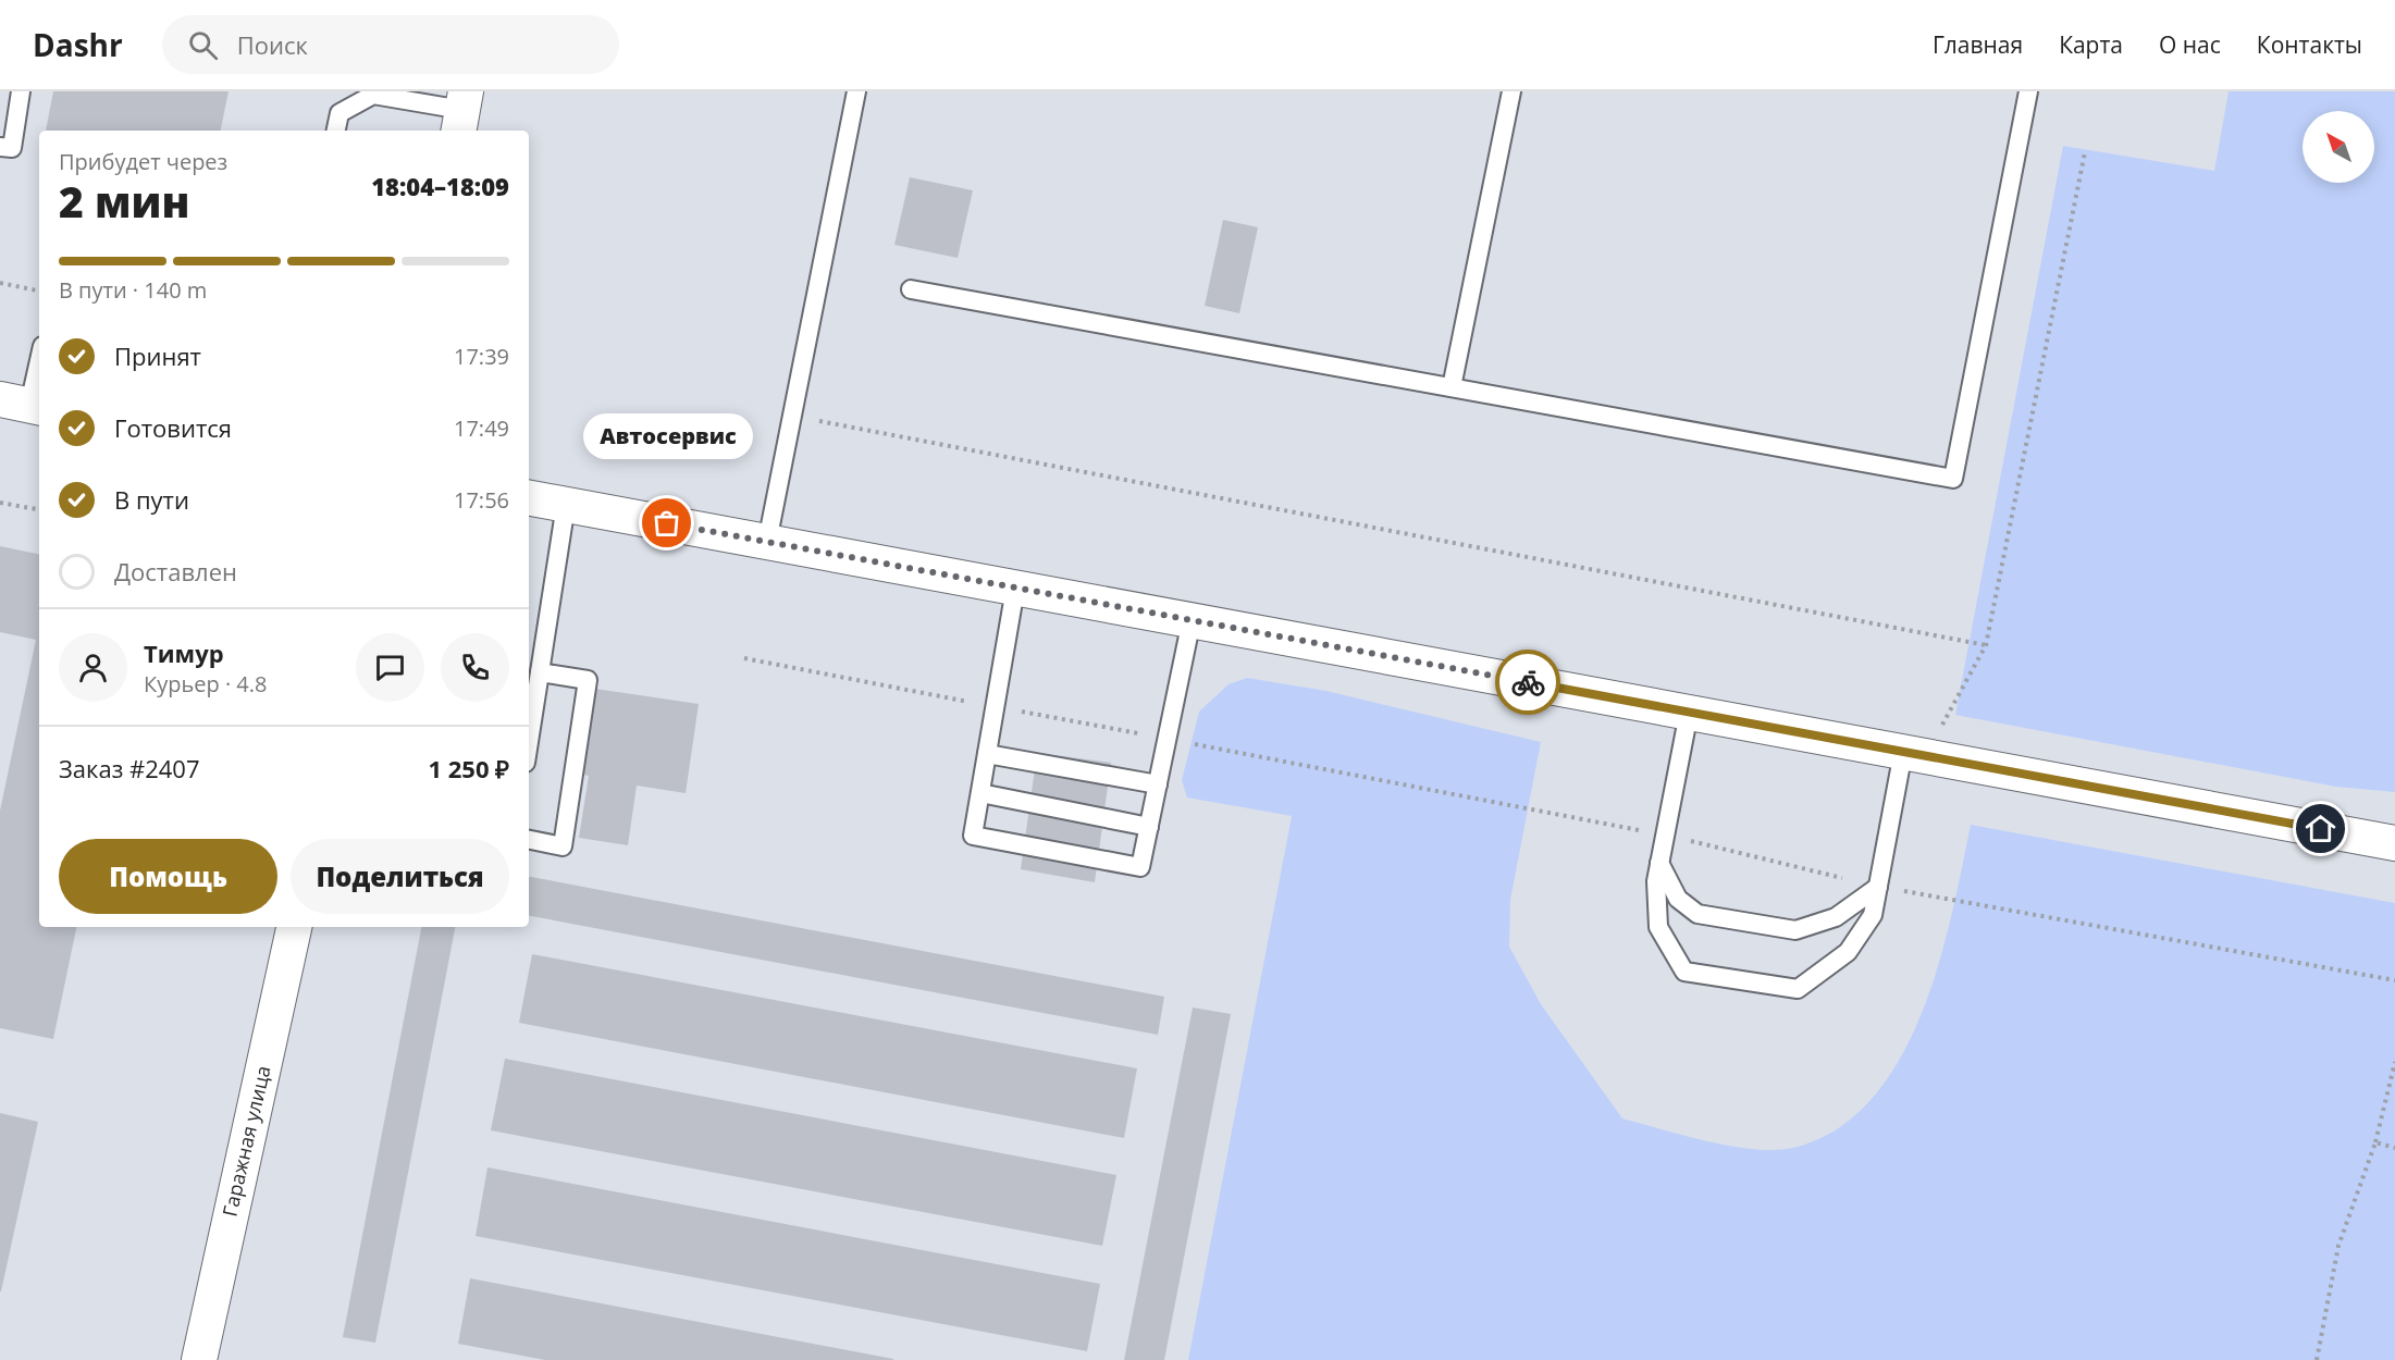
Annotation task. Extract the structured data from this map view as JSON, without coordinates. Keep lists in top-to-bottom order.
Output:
{
  "streets": {
    "street": ["Гаражная улица"]
  },
  "places": ["Автосервис"],
  "north": "top left",
  "page": {
    "header": "Dashr",
    "search": "Поиск",
    "nav": [
      "Главная",
      "Карта",
      "О нас",
      "Контакты"
    ],
    "heading": ["2 мин", "Прибудет через", "18:04–18:09"],
    "panel": [
      "Тимур",
      "Курьер · 4.8",
      "Заказ #2407",
      "1 250 ₽"
    ],
    "bar": "В пути · 140 m",
    "list": [
      ["Принят", "17:39"],
      ["Готовится", "17:49"],
      ["В пути", "17:56"],
      "Доставлен"
    ],
    "bubble": "Автосервис",
    "buttons": ["Помощь", "Поделиться"]
  }
}
